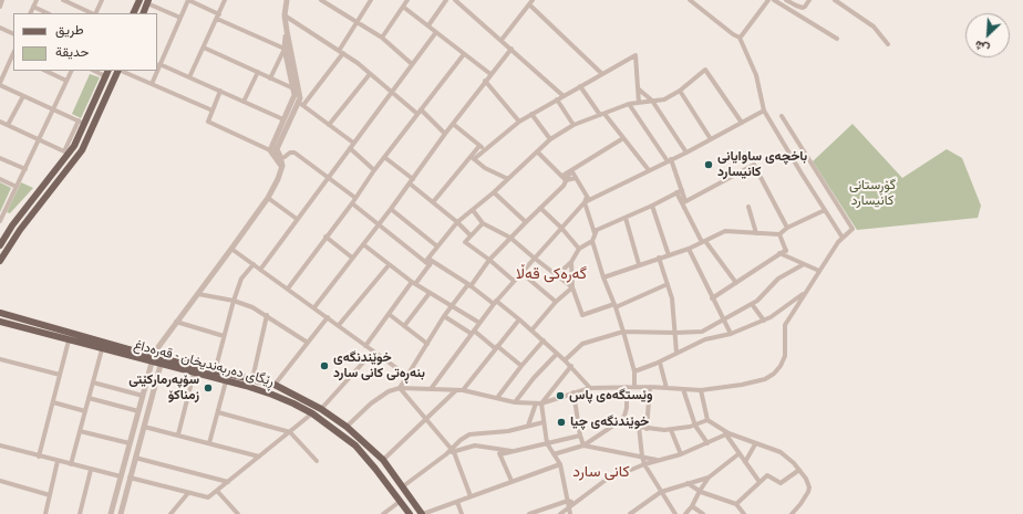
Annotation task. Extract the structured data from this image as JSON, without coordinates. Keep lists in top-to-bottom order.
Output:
{
  "streets": {
    "main road": ["ڕێگای دەربەندیخان - قەرەداغ"]
  },
  "districts": ["گەرەکی قەڵا", "کانی سارد"],
  "parks": ["گۆڕستانی کانیسارد"],
  "places": [
    "باخچەی ساوایانی کانیسارد",
    "خوێندنگەی بنەڕەتی کانی سارد",
    "سۆپەرمارکێتی زمناکۆ",
    "وێستگەەی پاس",
    "خوێندنگەی چیا"
  ],
  "legend": ["طريق", "حديقة"],
  "north": "bottom left"
}
